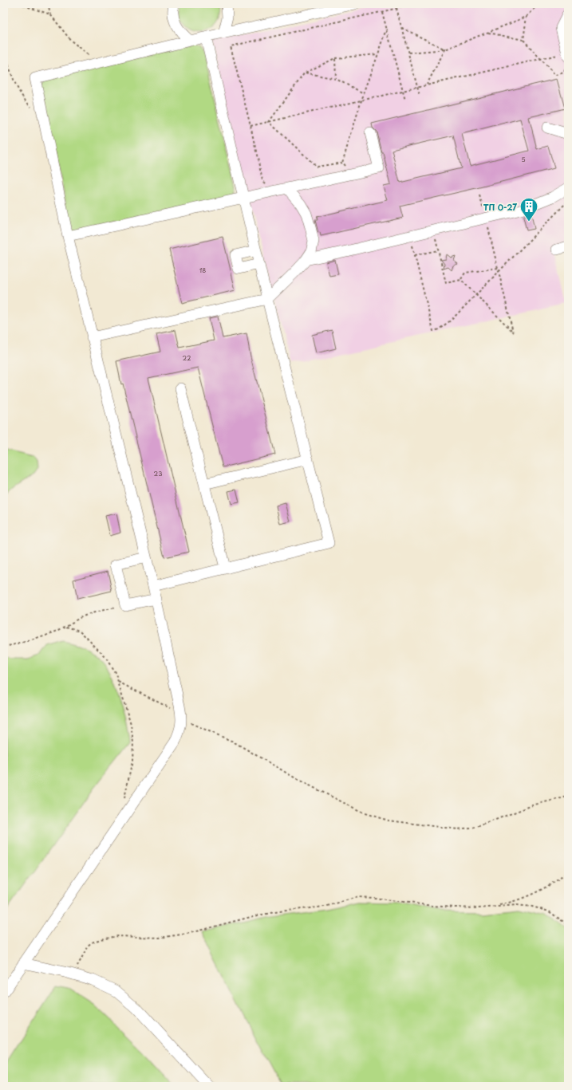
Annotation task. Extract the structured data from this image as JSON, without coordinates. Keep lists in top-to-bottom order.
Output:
{
  "places": {
    "building": ["ТП 0-27"]
  },
  "house_numbers": [
    "5",
    "18",
    "22",
    "23"
  ]
}
